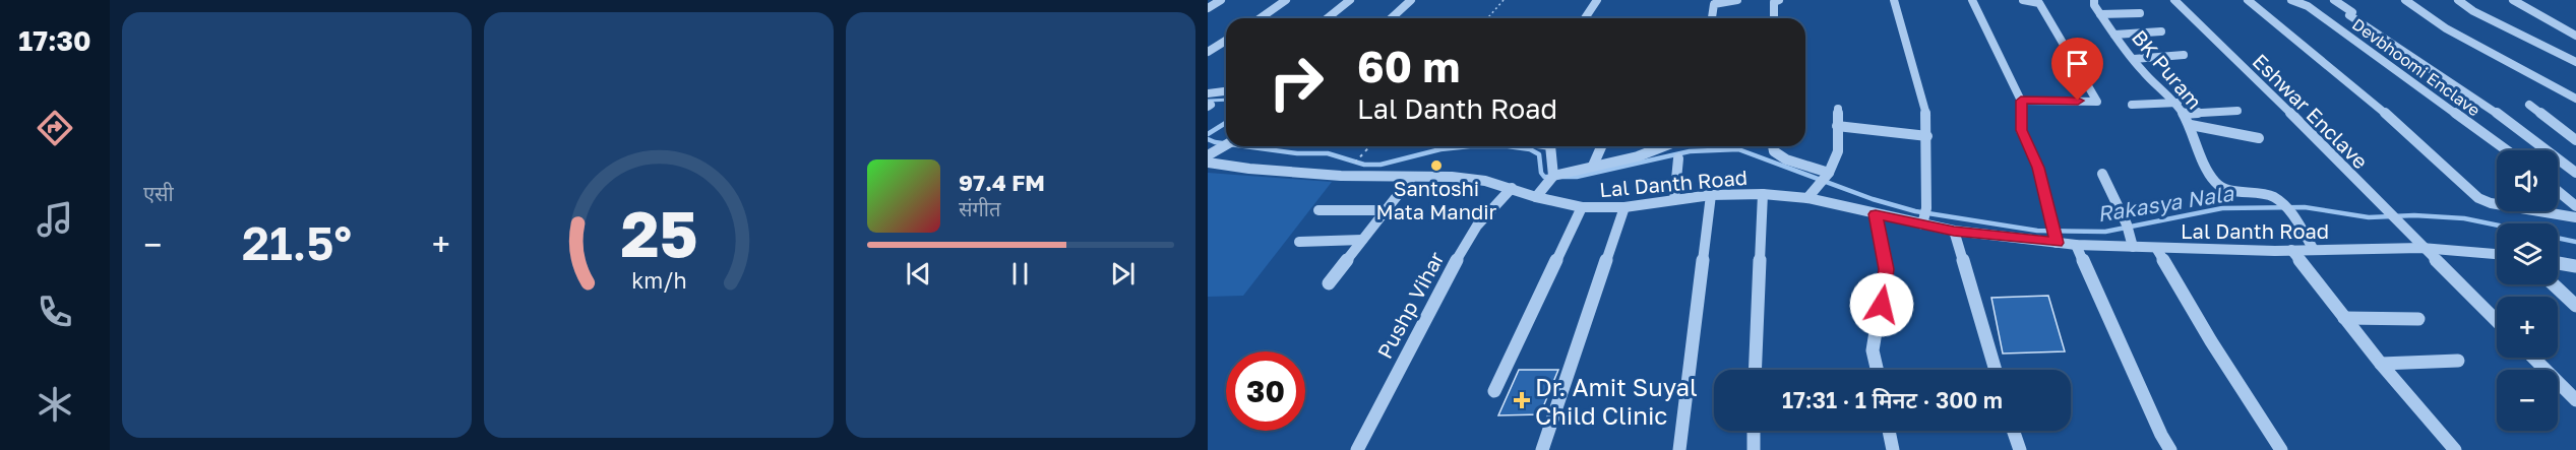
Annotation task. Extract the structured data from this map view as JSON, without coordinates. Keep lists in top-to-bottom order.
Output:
{
  "streets": {
    "street": [
      "Devbhoomi Enclave",
      "BK Puram",
      "Eshwar Enclave",
      "Lal Danth Road",
      "Pushp Vihar"
    ]
  },
  "crossings": [
    ["BK Puram", "Lal Danth Road"],
    ["Eshwar Enclave", "Lal Danth Road"],
    ["Lal Danth Road", "Pushp Vihar"]
  ],
  "water": ["Rakasya Nala"],
  "places": {
    "other": ["Santoshi Mata Mandir"],
    "health": ["Dr. Amit Suyal Child Clinic"]
  },
  "page": {
    "tabs": "17:30",
    "tile": "एसी",
    "turn": ["60 m", "Lal Danth Road"],
    "map_buttons": ["+", "−"],
    "song": ["97.4 FM", "संगीत"],
    "heat": ["−", "21.5°", "+"],
    "limit": "30",
    "trip": "17:31 · 1 मिनट · 300 m",
    "gauge": ["25", "km/h"]
  }
}
